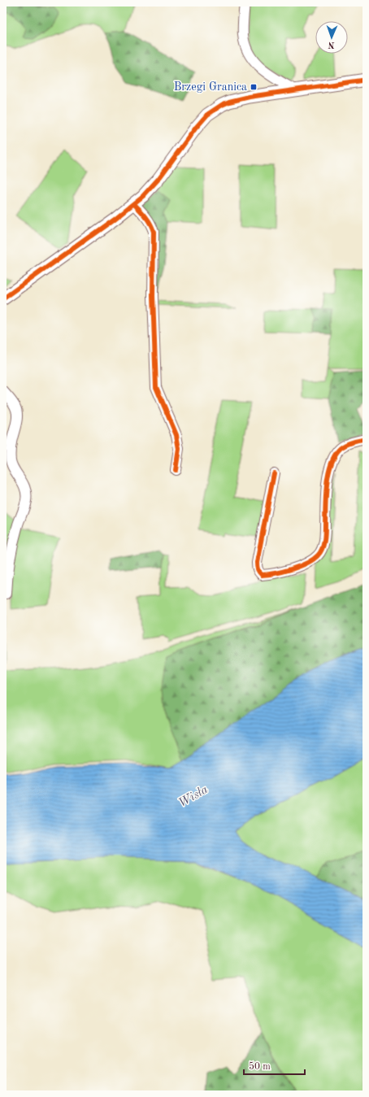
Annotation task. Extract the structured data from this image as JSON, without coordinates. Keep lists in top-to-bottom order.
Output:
{
  "water": ["Wisła"],
  "places": {
    "transit": ["Brzegi Granica"]
  },
  "scale_bar": "50 m",
  "north": "bottom"
}
